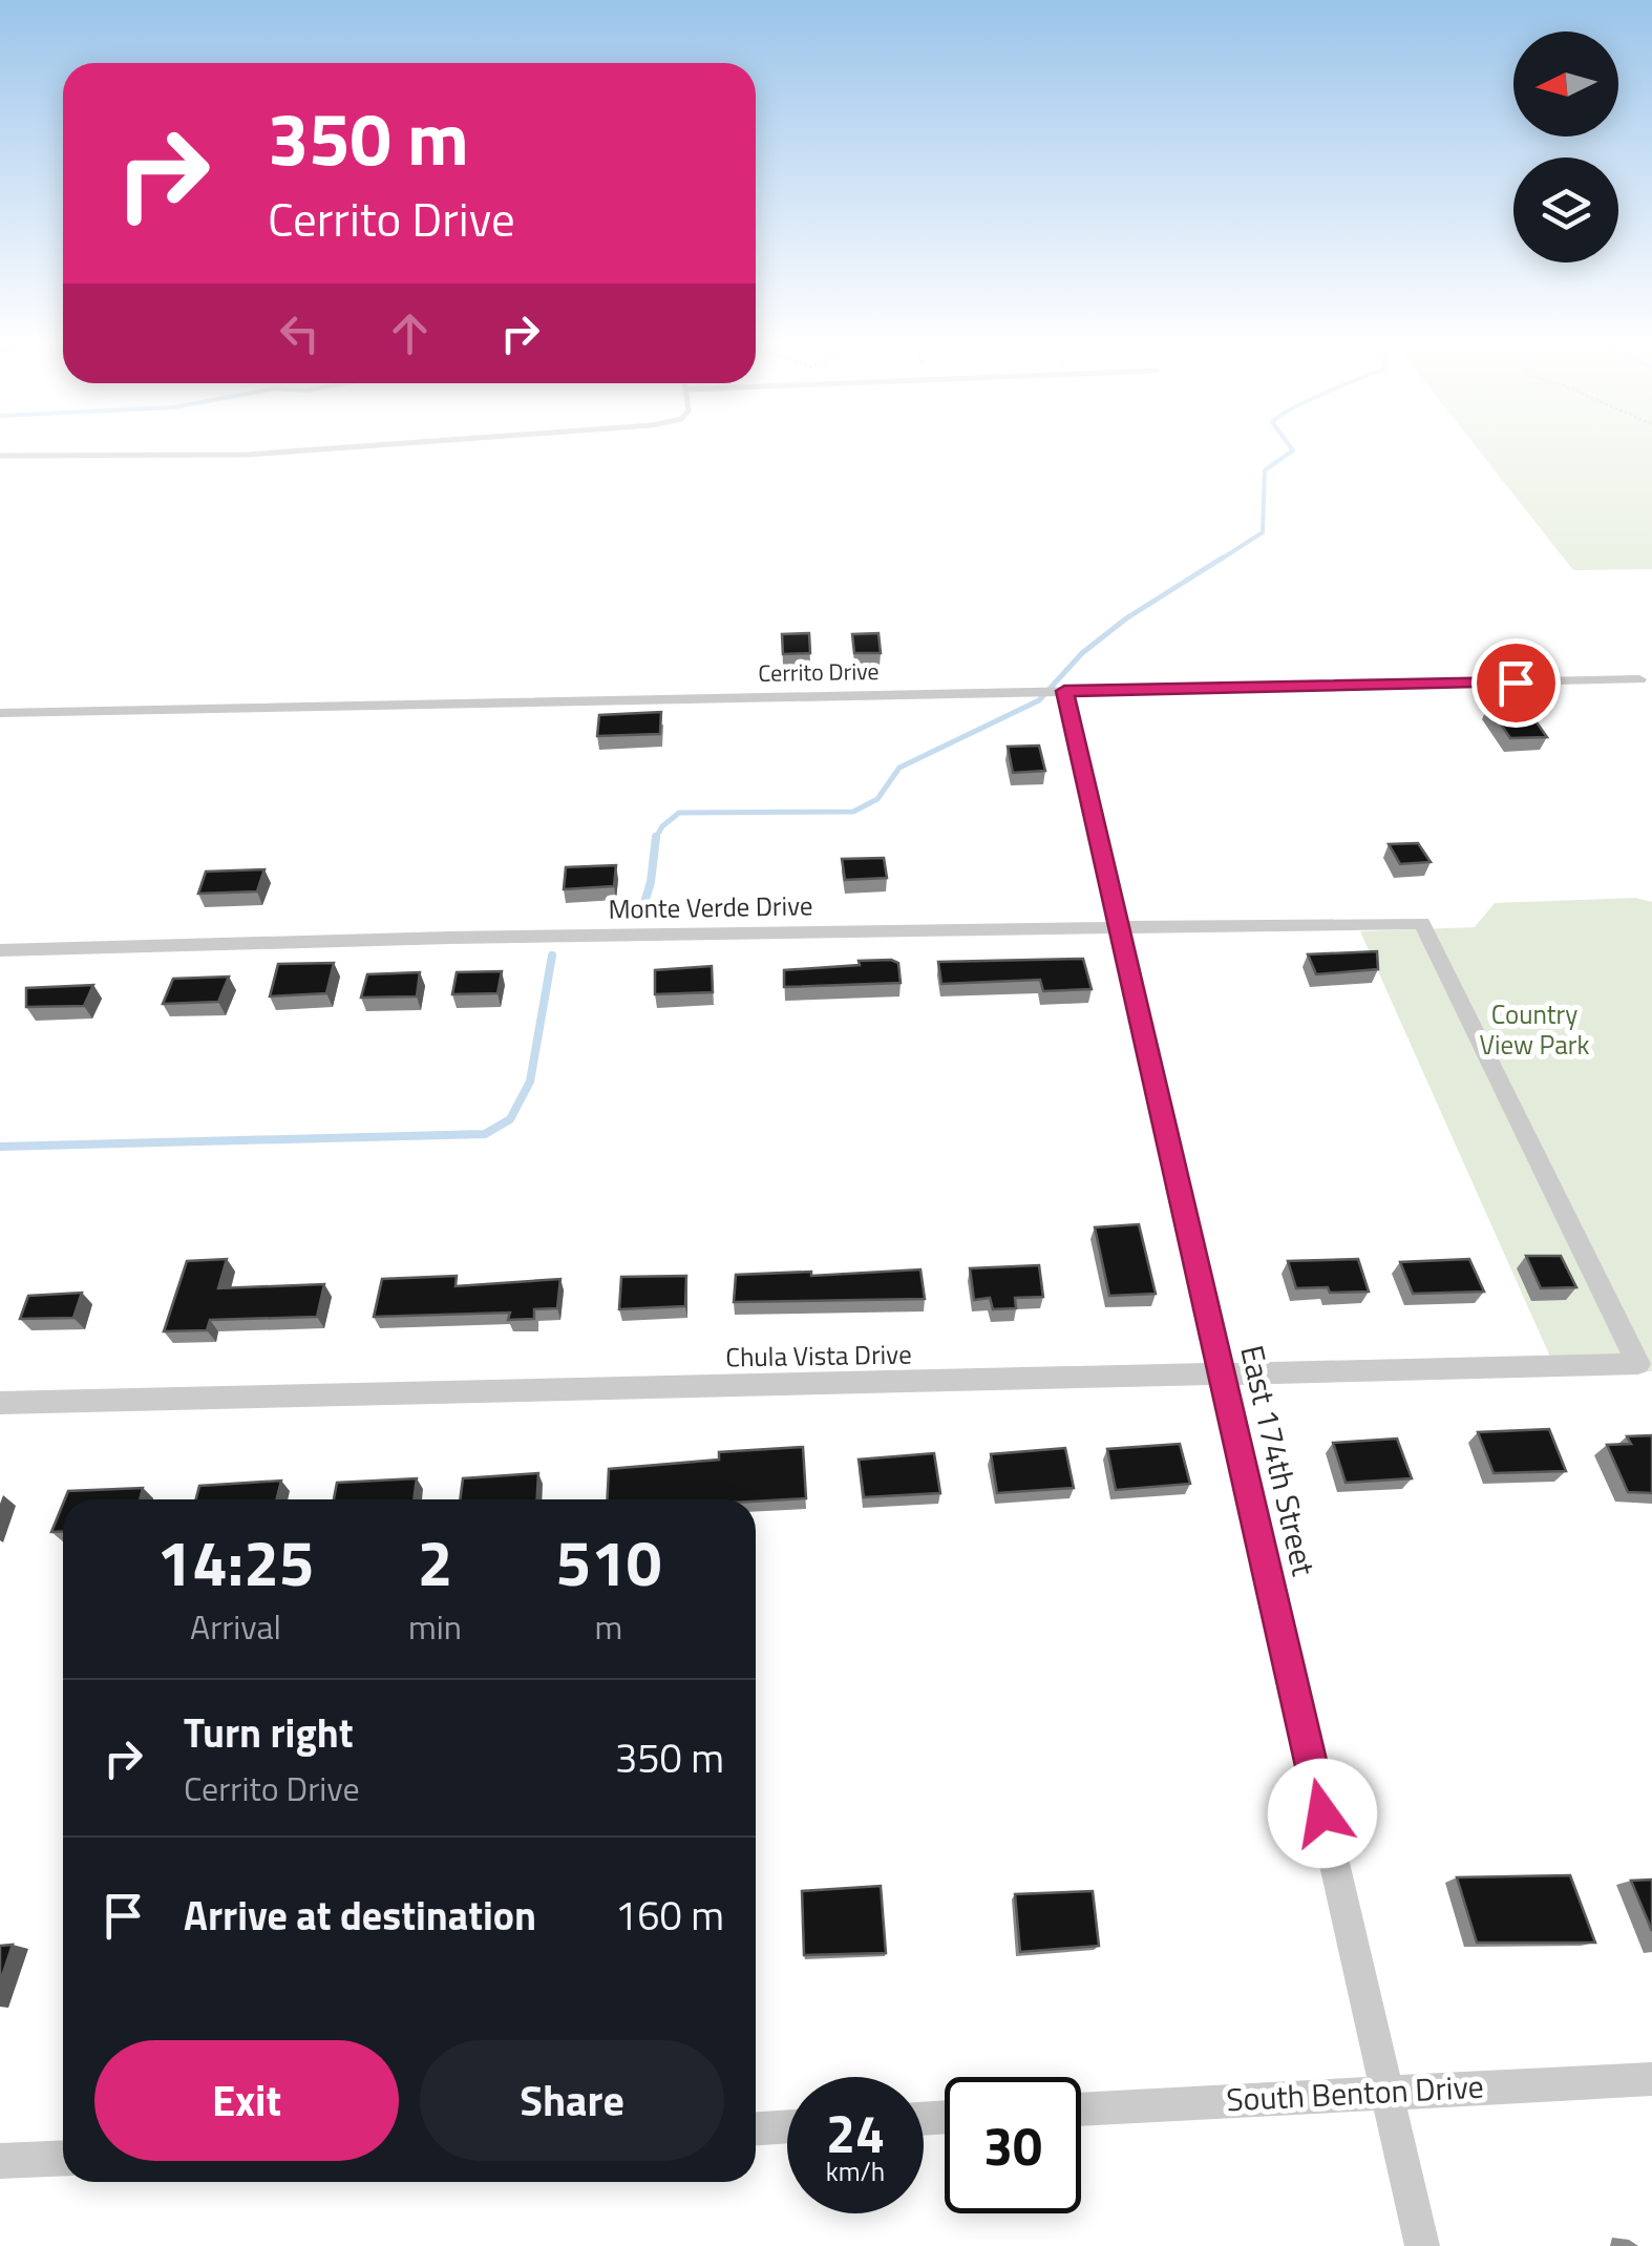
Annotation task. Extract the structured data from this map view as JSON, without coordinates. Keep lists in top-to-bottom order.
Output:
{
  "streets": {
    "street": [
      "Cerrito Drive",
      "Monte Verde Drive",
      "Chula Vista Drive",
      "East 174th Street",
      "South Benton Drive"
    ]
  },
  "crossings": [
    ["Cerrito Drive", "East 174th Street"],
    ["Monte Verde Drive", "Chula Vista Drive"],
    ["Monte Verde Drive", "East 174th Street"],
    ["Chula Vista Drive", "East 174th Street"],
    ["East 174th Street", "South Benton Drive"]
  ],
  "parks": ["Country View Park"],
  "north": "left",
  "page": {
    "turn": ["350 m", "Cerrito Drive"],
    "eta": [
      "14:25",
      "Arrival",
      "2",
      "min",
      "510",
      "m"
    ],
    "list": [
      {
        "name": "Turn right",
        "note": "Cerrito Drive",
        "value": "350 m"
      },
      {
        "name": "Arrive at destination",
        "value": "160 m"
      }
    ],
    "buttons": ["Exit", "Share"],
    "speed": "24 km/h",
    "limit": "30"
  }
}
